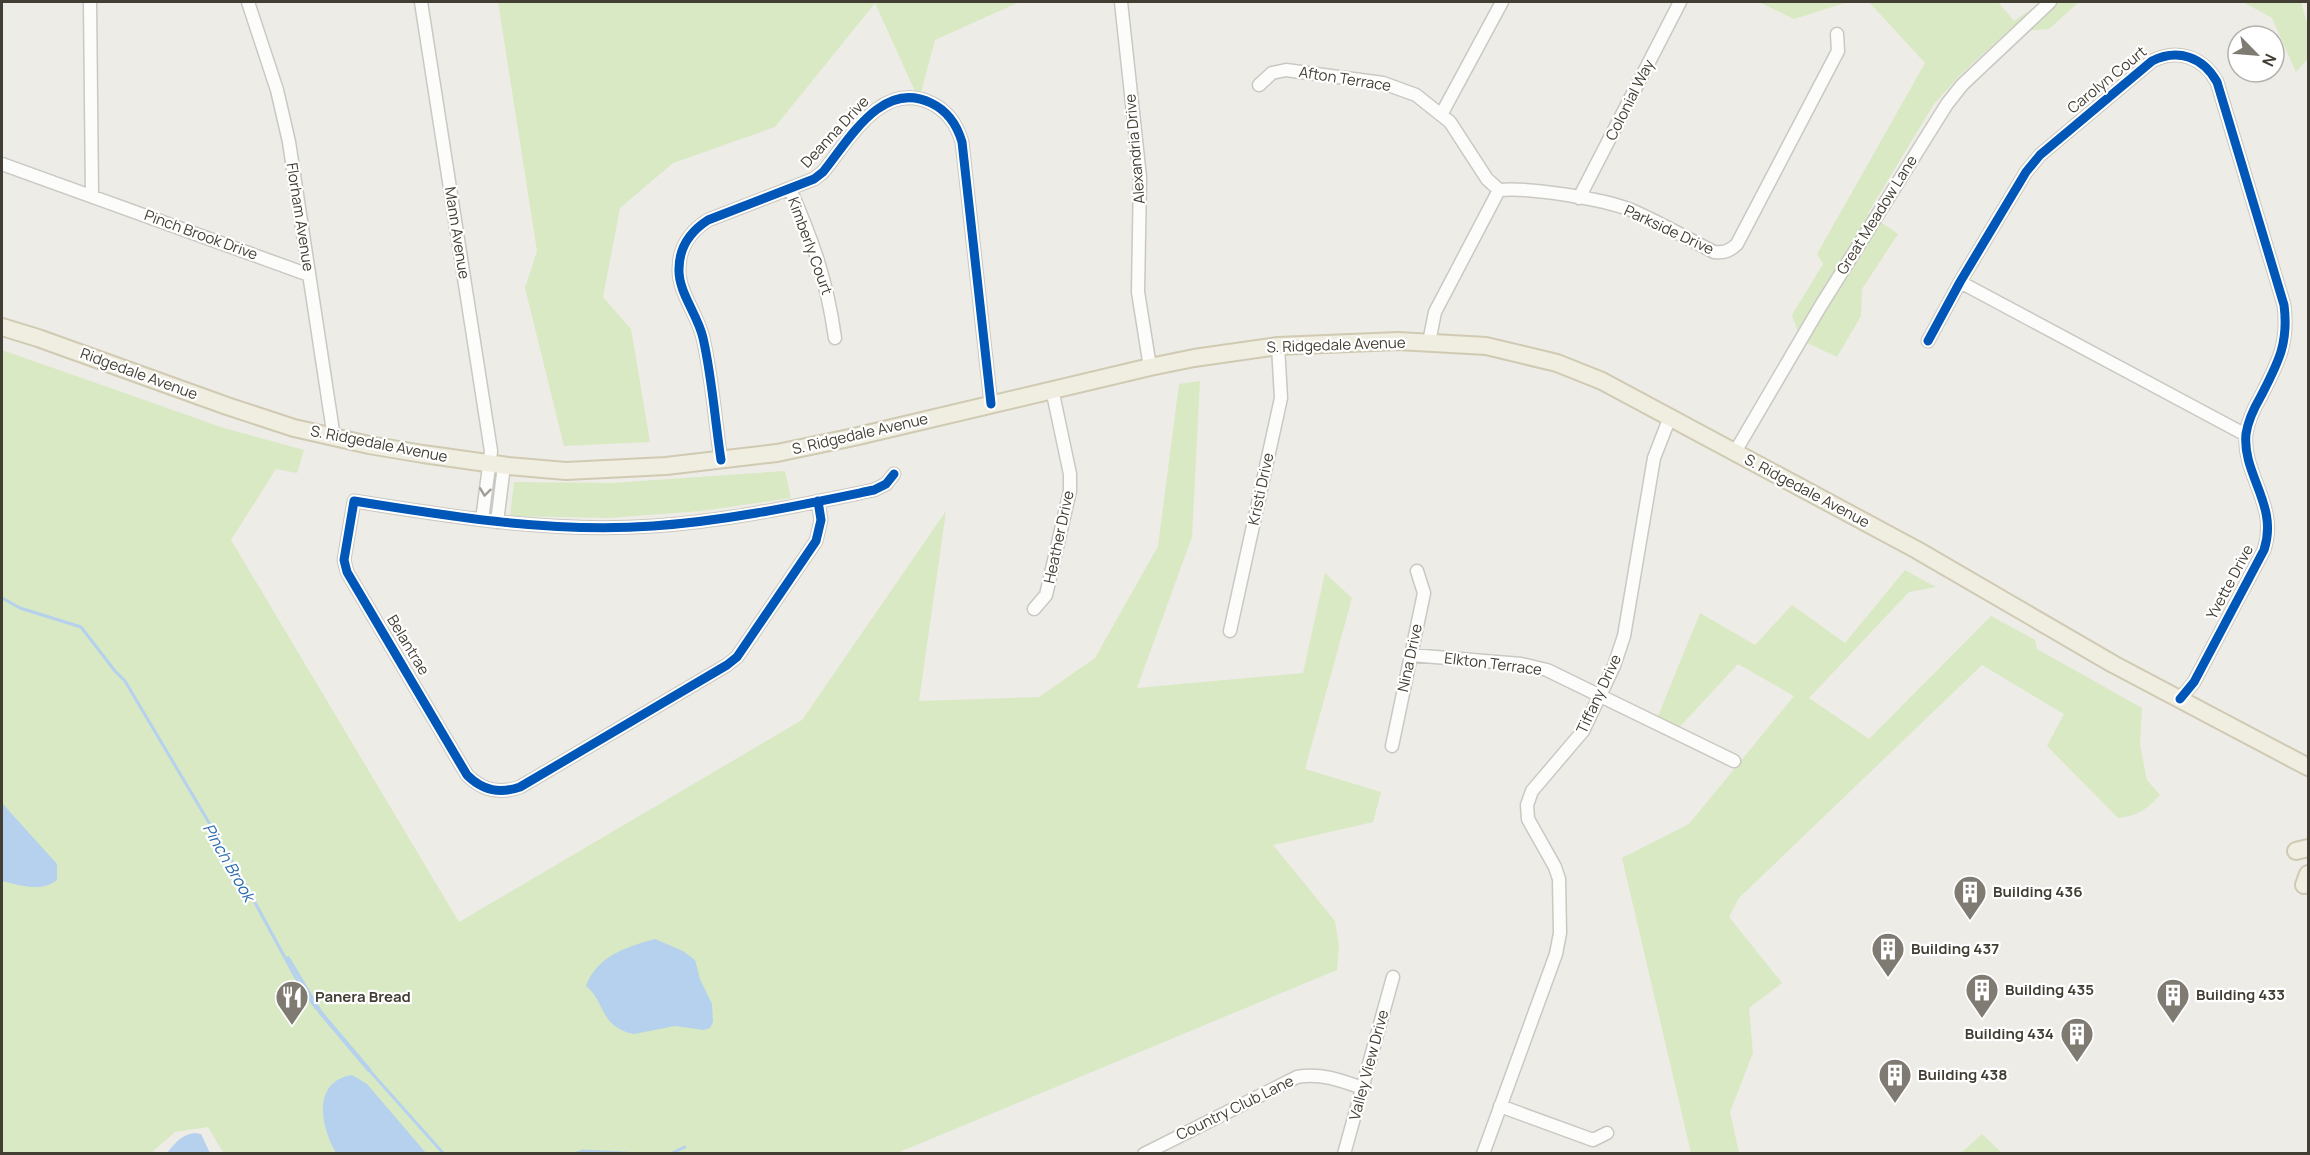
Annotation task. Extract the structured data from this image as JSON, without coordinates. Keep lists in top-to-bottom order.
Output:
{
  "streets": {
    "main road": ["S. Ridgedale Avenue", "Ridgedale Avenue"],
    "street": [
      "Afton Terrace",
      "Carolyn Court",
      "Colonial Way",
      "Deanna Drive",
      "Alexandria Drive",
      "Great Meadow Lane",
      "Florham Avenue",
      "Parkside Drive",
      "Mann Avenue",
      "Pinch Brook Drive",
      "Kimberly Court",
      "Kristi Drive",
      "Heather Drive",
      "Yvette Drive",
      "Belantrae",
      "Nina Drive",
      "Elkton Terrace",
      "Tiffany Drive",
      "Valley View Drive",
      "Country Club Lane"
    ]
  },
  "crossings": [
    ["Afton Terrace", "Parkside Drive"],
    ["Carolyn Court", "Yvette Drive"],
    ["Colonial Way", "Parkside Drive"],
    ["Deanna Drive", "Kimberly Court"],
    ["Deanna Drive", "S. Ridgedale Avenue"],
    ["Alexandria Drive", "S. Ridgedale Avenue"],
    ["Great Meadow Lane", "S. Ridgedale Avenue"],
    ["Florham Avenue", "Pinch Brook Drive"],
    ["Florham Avenue", "S. Ridgedale Avenue"],
    ["Mann Avenue", "S. Ridgedale Avenue"],
    ["S. Ridgedale Avenue", "Ridgedale Avenue"],
    ["S. Ridgedale Avenue", "Kristi Drive"],
    ["S. Ridgedale Avenue", "Heather Drive"],
    ["S. Ridgedale Avenue", "Yvette Drive"],
    ["S. Ridgedale Avenue", "Tiffany Drive"],
    ["Nina Drive", "Elkton Terrace"],
    ["Elkton Terrace", "Tiffany Drive"],
    ["Valley View Drive", "Country Club Lane"]
  ],
  "water": ["Pinch Brook"],
  "places": {
    "building": [
      "Building 436",
      "Building 437",
      "Building 435",
      "Building 433",
      "Building 434",
      "Building 438"
    ],
    "restaurant": ["Panera Bread"]
  },
  "north": "bottom right"
}
